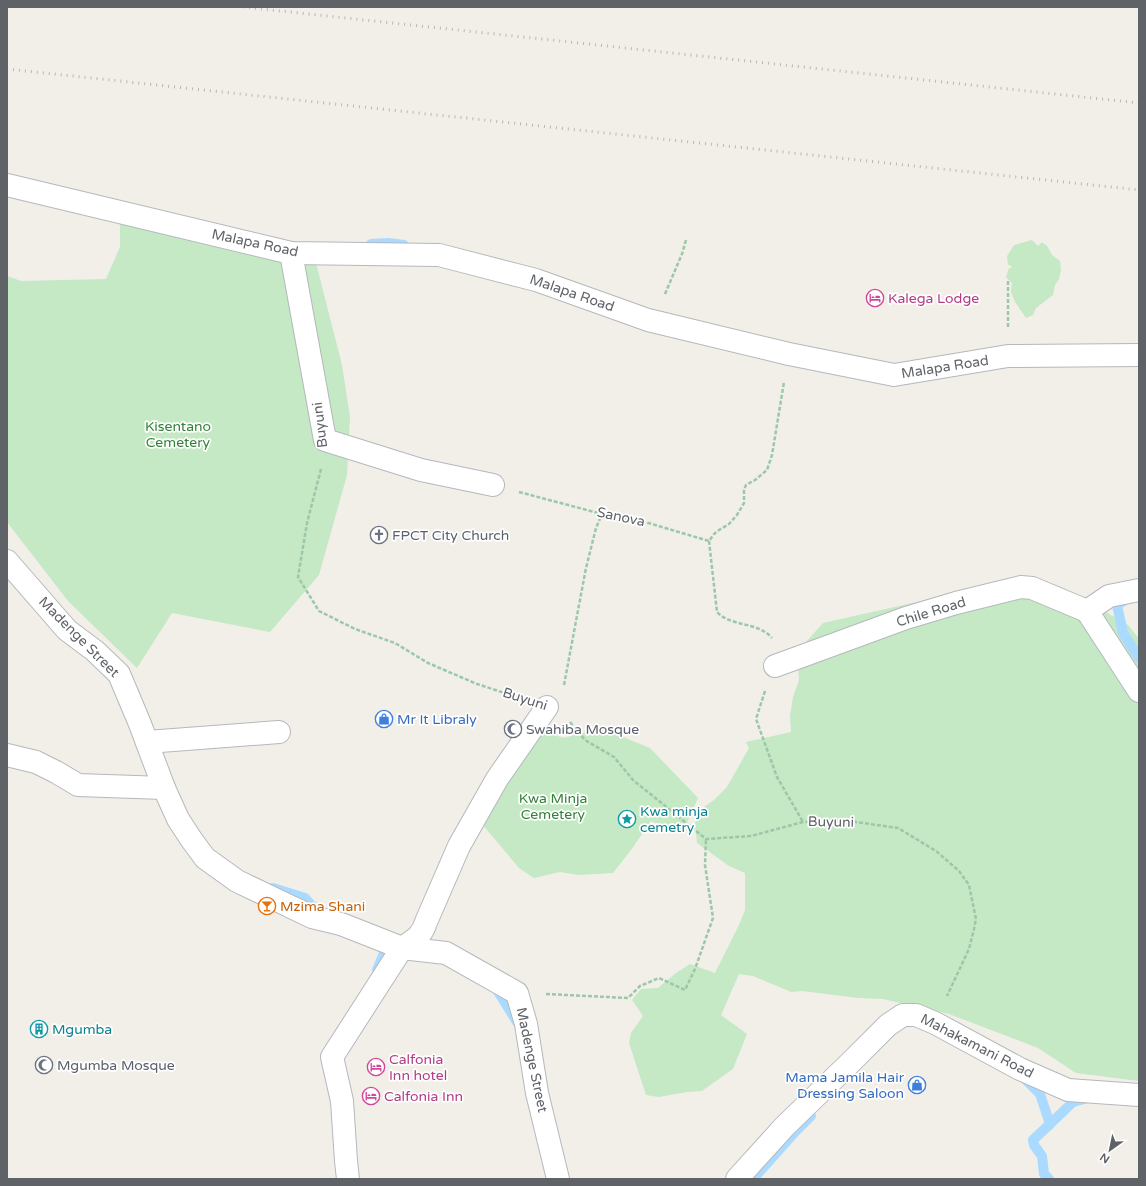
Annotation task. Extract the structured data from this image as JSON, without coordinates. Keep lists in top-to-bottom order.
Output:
{
  "streets": {
    "street": [
      "Malapa Road",
      "Buyuni",
      "Chile Road",
      "Madenge Street",
      "Mahakamani Road"
    ],
    "path": ["Sanova"]
  },
  "crossings": [
    ["Malapa Road", "Buyuni"],
    ["Buyuni", "Mahakamani Road"]
  ],
  "parks": ["Kisentano Cemetery", "Kwa Minja Cemetery"],
  "places": {
    "hotel": ["Kalega Lodge", "Calfonia Inn hotel", "Calfonia Inn"],
    "church": ["FPCT City Church"],
    "shop": ["Mr It Libraly", "Mama Jamila Hair Dressing Saloon"],
    "mosque": ["Swahiba Mosque", "Mgumba Mosque"],
    "place": ["Kwa minja cemetry"],
    "bar": ["Mzima Shani"],
    "building": ["Mgumba"]
  },
  "north": "bottom left"
}
